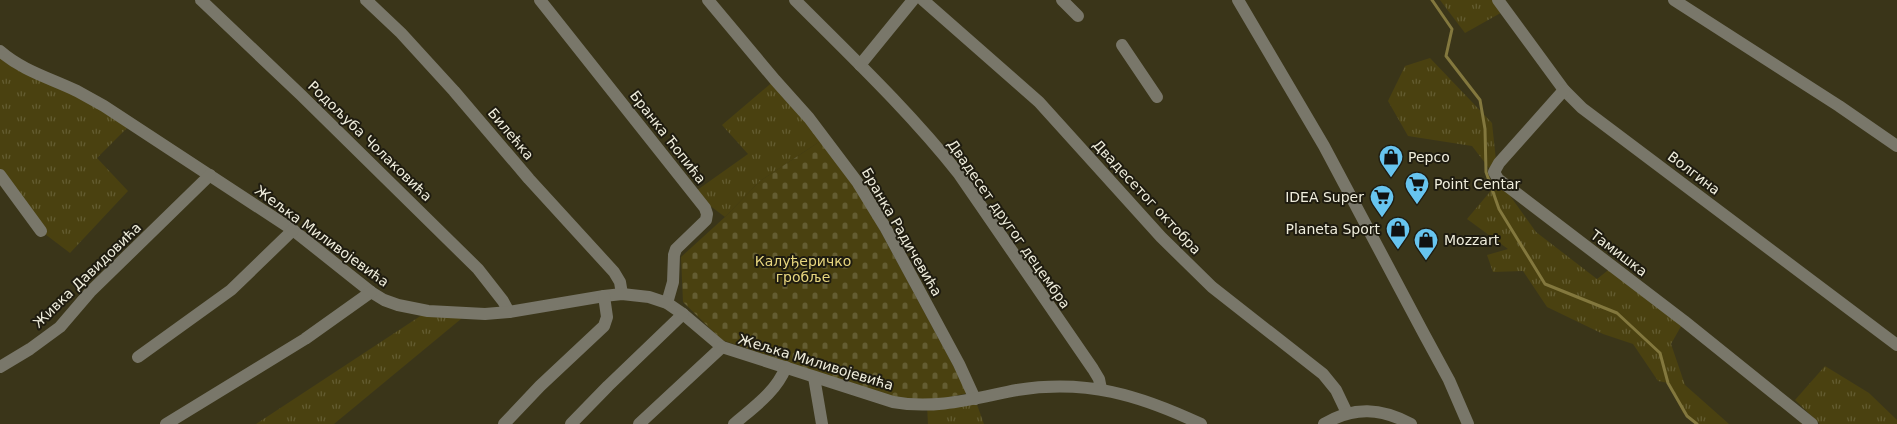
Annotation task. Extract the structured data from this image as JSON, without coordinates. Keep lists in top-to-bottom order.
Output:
{
  "streets": {
    "street": [
      "Билећка",
      "Бранка Ћопића",
      "Родољуба Чолаковића",
      "Волгина",
      "Двадесетог октобра",
      "Двадесет другог децембра",
      "Бранка Радичевића",
      "Жељка Миливојевића",
      "Тамишка",
      "Живка Давидовића"
    ]
  },
  "crossings": [
    ["Билећка", "Жељка Миливојевића"],
    ["Бранка Ћопића", "Жељка Миливојевића"],
    ["Родољуба Чолаковића", "Жељка Миливојевића"],
    ["Волгина", "Тамишка"],
    ["Двадесет другог децембра", "Жељка Миливојевића"],
    ["Бранка Радичевића", "Жељка Миливојевића"],
    ["Жељка Миливојевића", "Живка Давидовића"]
  ],
  "parks": ["Калуђеричко гробље"],
  "places": {
    "shop": ["Pepco", "Planeta Sport", "Mozzart"],
    "supermarket": ["Point Centar", "IDEA Super"]
  }
}
